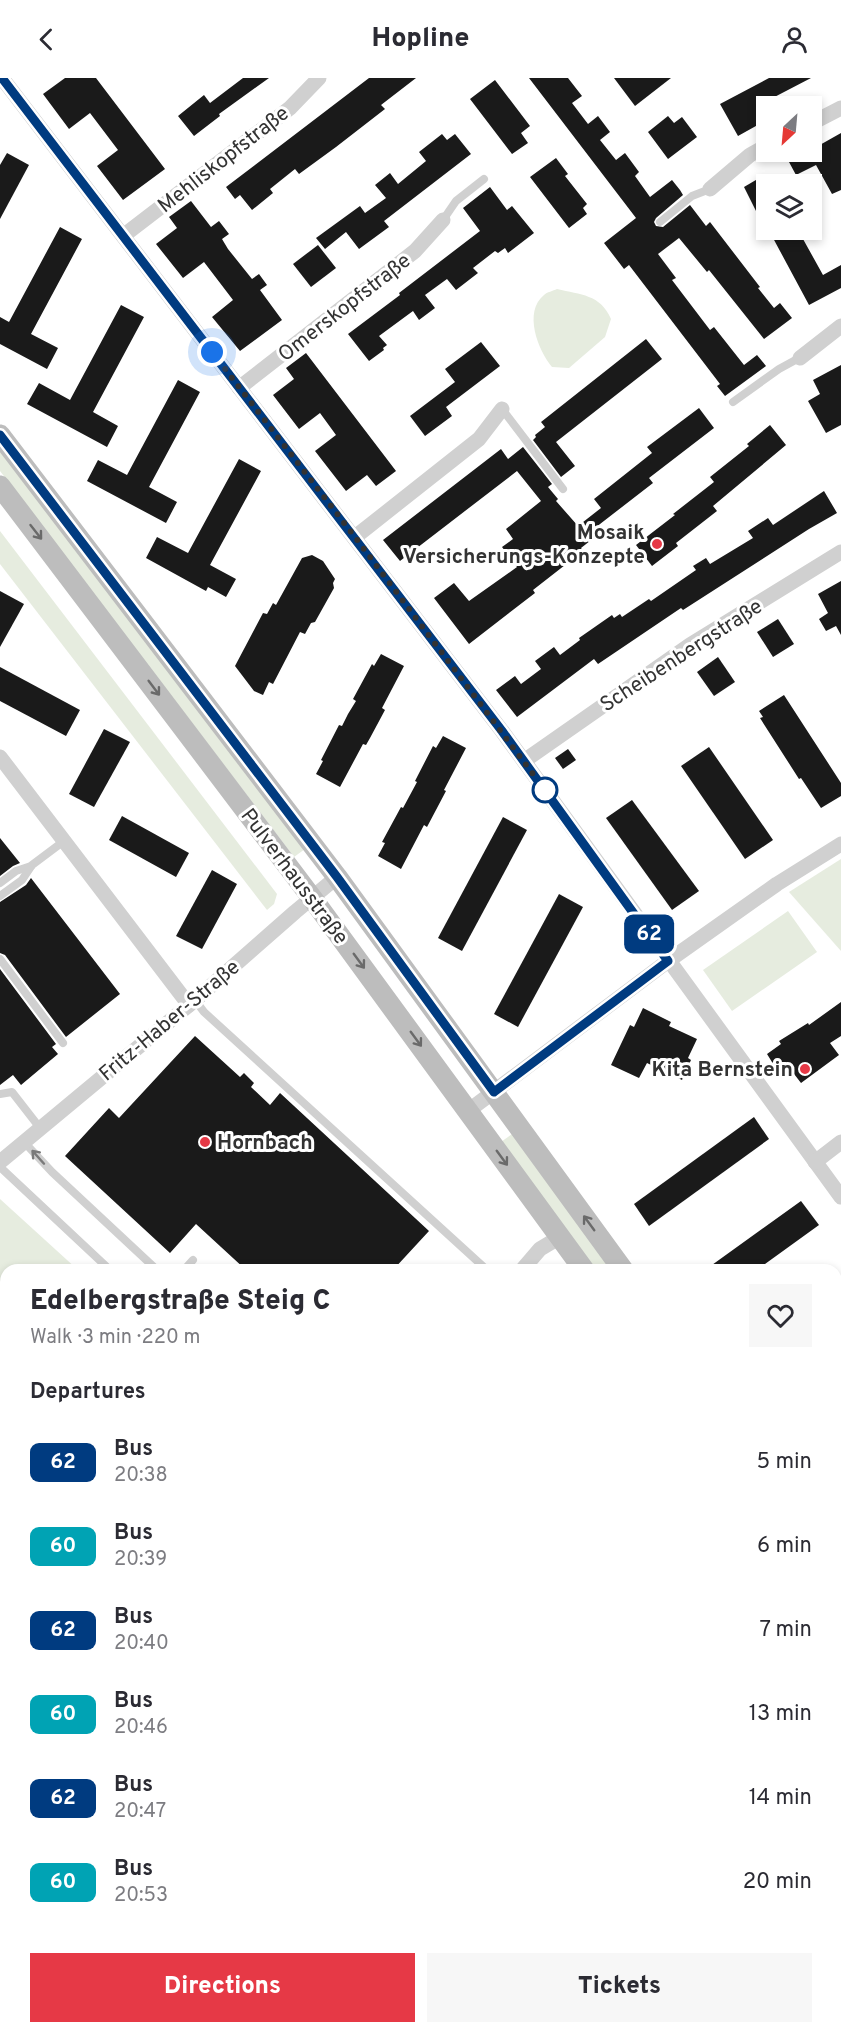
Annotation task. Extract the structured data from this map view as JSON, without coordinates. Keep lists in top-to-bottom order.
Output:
{
  "streets": {
    "main road": ["Pulverhausstraße"],
    "street": [
      "Mehliskopfstraße",
      "Omerskopfstraße",
      "Scheibenbergstraße",
      "Fritz-Haber-Straße"
    ]
  },
  "crossings": [
    ["Pulverhausstraße", "Fritz-Haber-Straße"]
  ],
  "places": ["Mosaik Versicherungs-Konzepte", "Kita Bernstein", "Hornbach"],
  "lines": ["bus line 62"],
  "north": "bottom left",
  "page": {
    "header": "Hopline",
    "on_map": "62",
    "heading": [
      ["Edelbergstraße Steig C", "Walk · 3 min · 220 m"],
      "Departures"
    ],
    "list": [
      {
        "mark": "62",
        "name": "Bus",
        "note": "20:38",
        "value": "5 min"
      },
      {
        "mark": "60",
        "name": "Bus",
        "note": "20:39",
        "value": "6 min"
      },
      {
        "mark": "62",
        "name": "Bus",
        "note": "20:40",
        "value": "7 min"
      },
      {
        "mark": "60",
        "name": "Bus",
        "note": "20:46",
        "value": "13 min"
      },
      {
        "mark": "62",
        "name": "Bus",
        "note": "20:47",
        "value": "14 min"
      },
      {
        "mark": "60",
        "name": "Bus",
        "note": "20:53",
        "value": "20 min"
      }
    ],
    "buttons": ["Directions", "Tickets"]
  }
}
